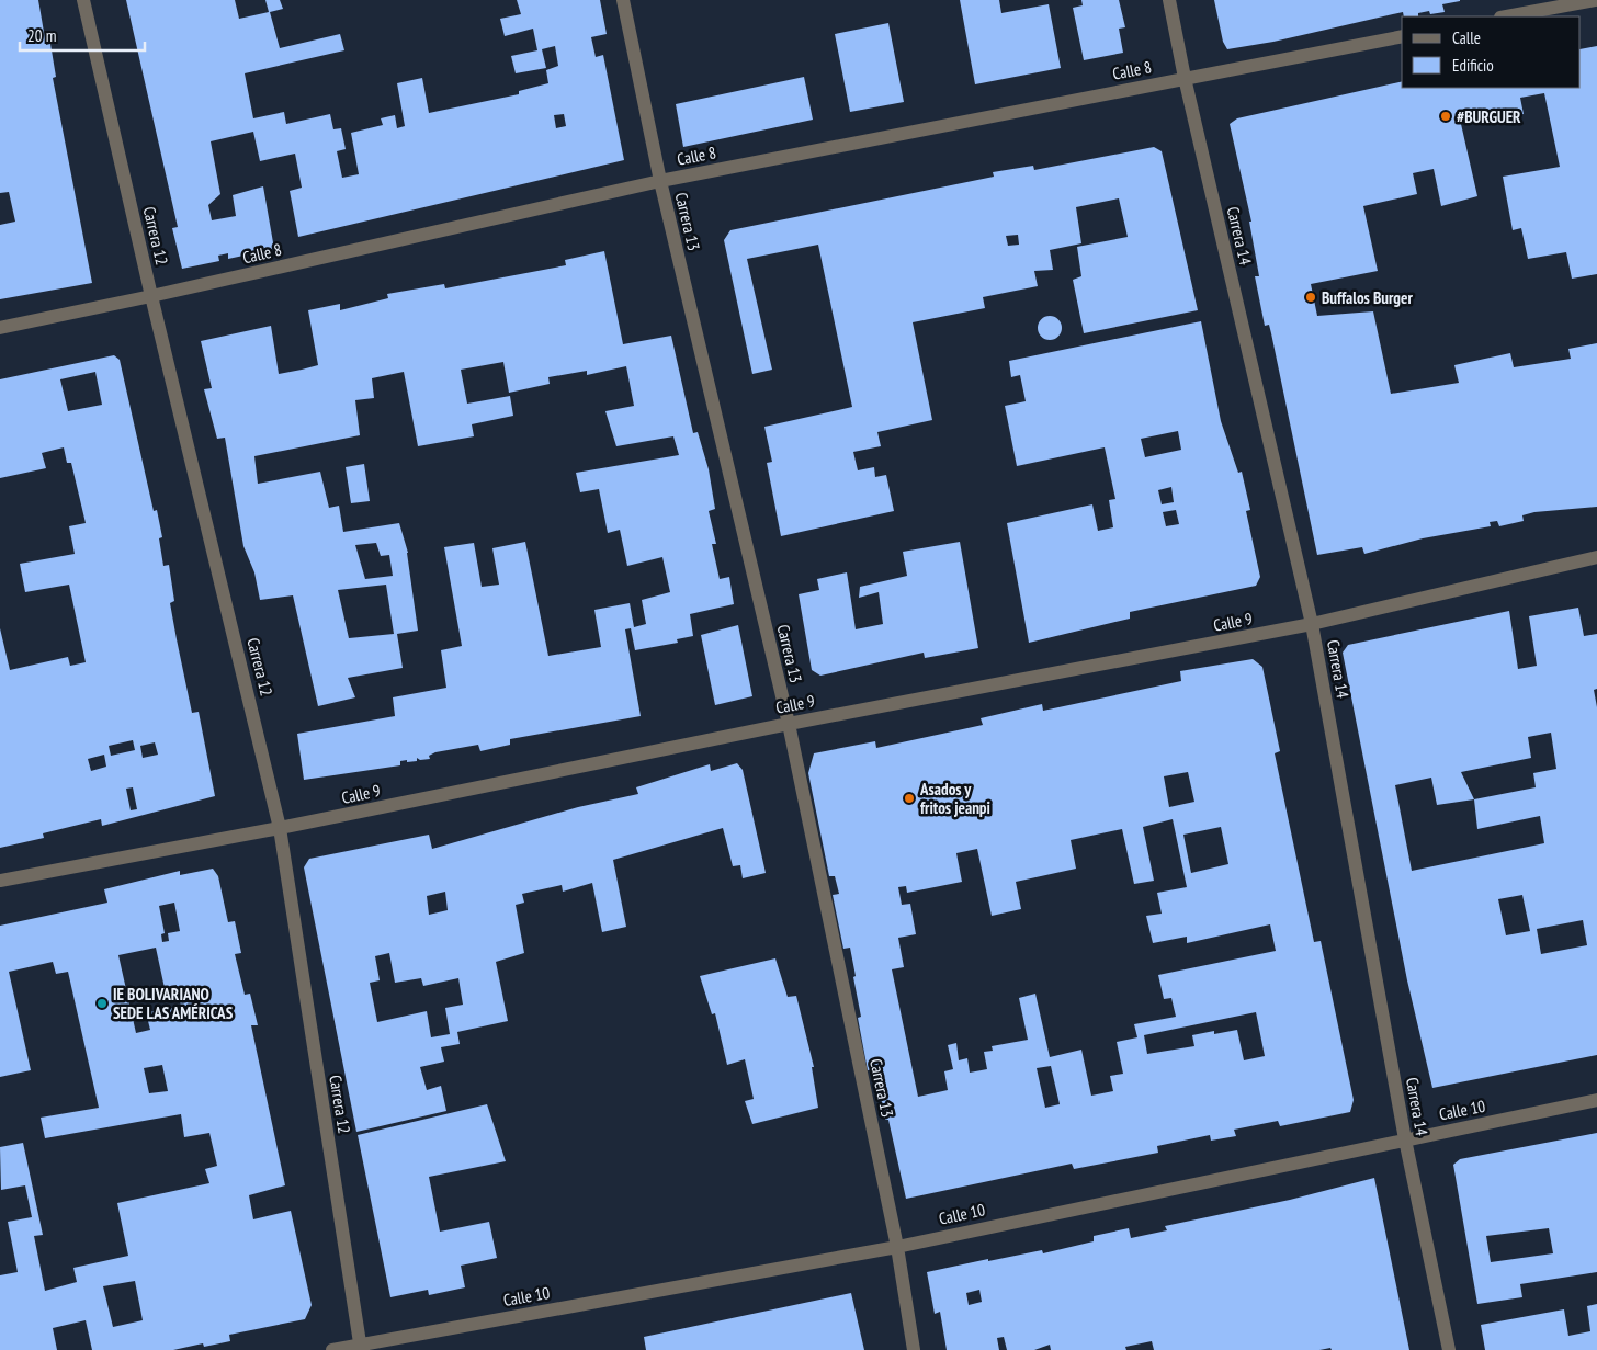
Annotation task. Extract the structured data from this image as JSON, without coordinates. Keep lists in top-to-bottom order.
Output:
{
  "streets": {
    "street": [
      "Calle 8",
      "Carrera 13",
      "Carrera 12",
      "Carrera 14",
      "Calle 9",
      "Calle 10"
    ]
  },
  "crossings": [
    ["Calle 8", "Carrera 13"],
    ["Calle 8", "Carrera 12"],
    ["Calle 8", "Carrera 14"],
    ["Carrera 13", "Calle 9"],
    ["Carrera 13", "Calle 10"],
    ["Carrera 12", "Calle 9"],
    ["Carrera 12", "Calle 10"],
    ["Carrera 14", "Calle 9"],
    ["Carrera 14", "Calle 10"]
  ],
  "places": [
    "#BURGUER",
    "Buffalos Burger",
    "Asados y fritos jeanpi",
    "IE BOLIVARIANO SEDE LAS AMÉRICAS"
  ],
  "legend": ["Calle", "Edificio"],
  "scale_bar": "20 m"
}
